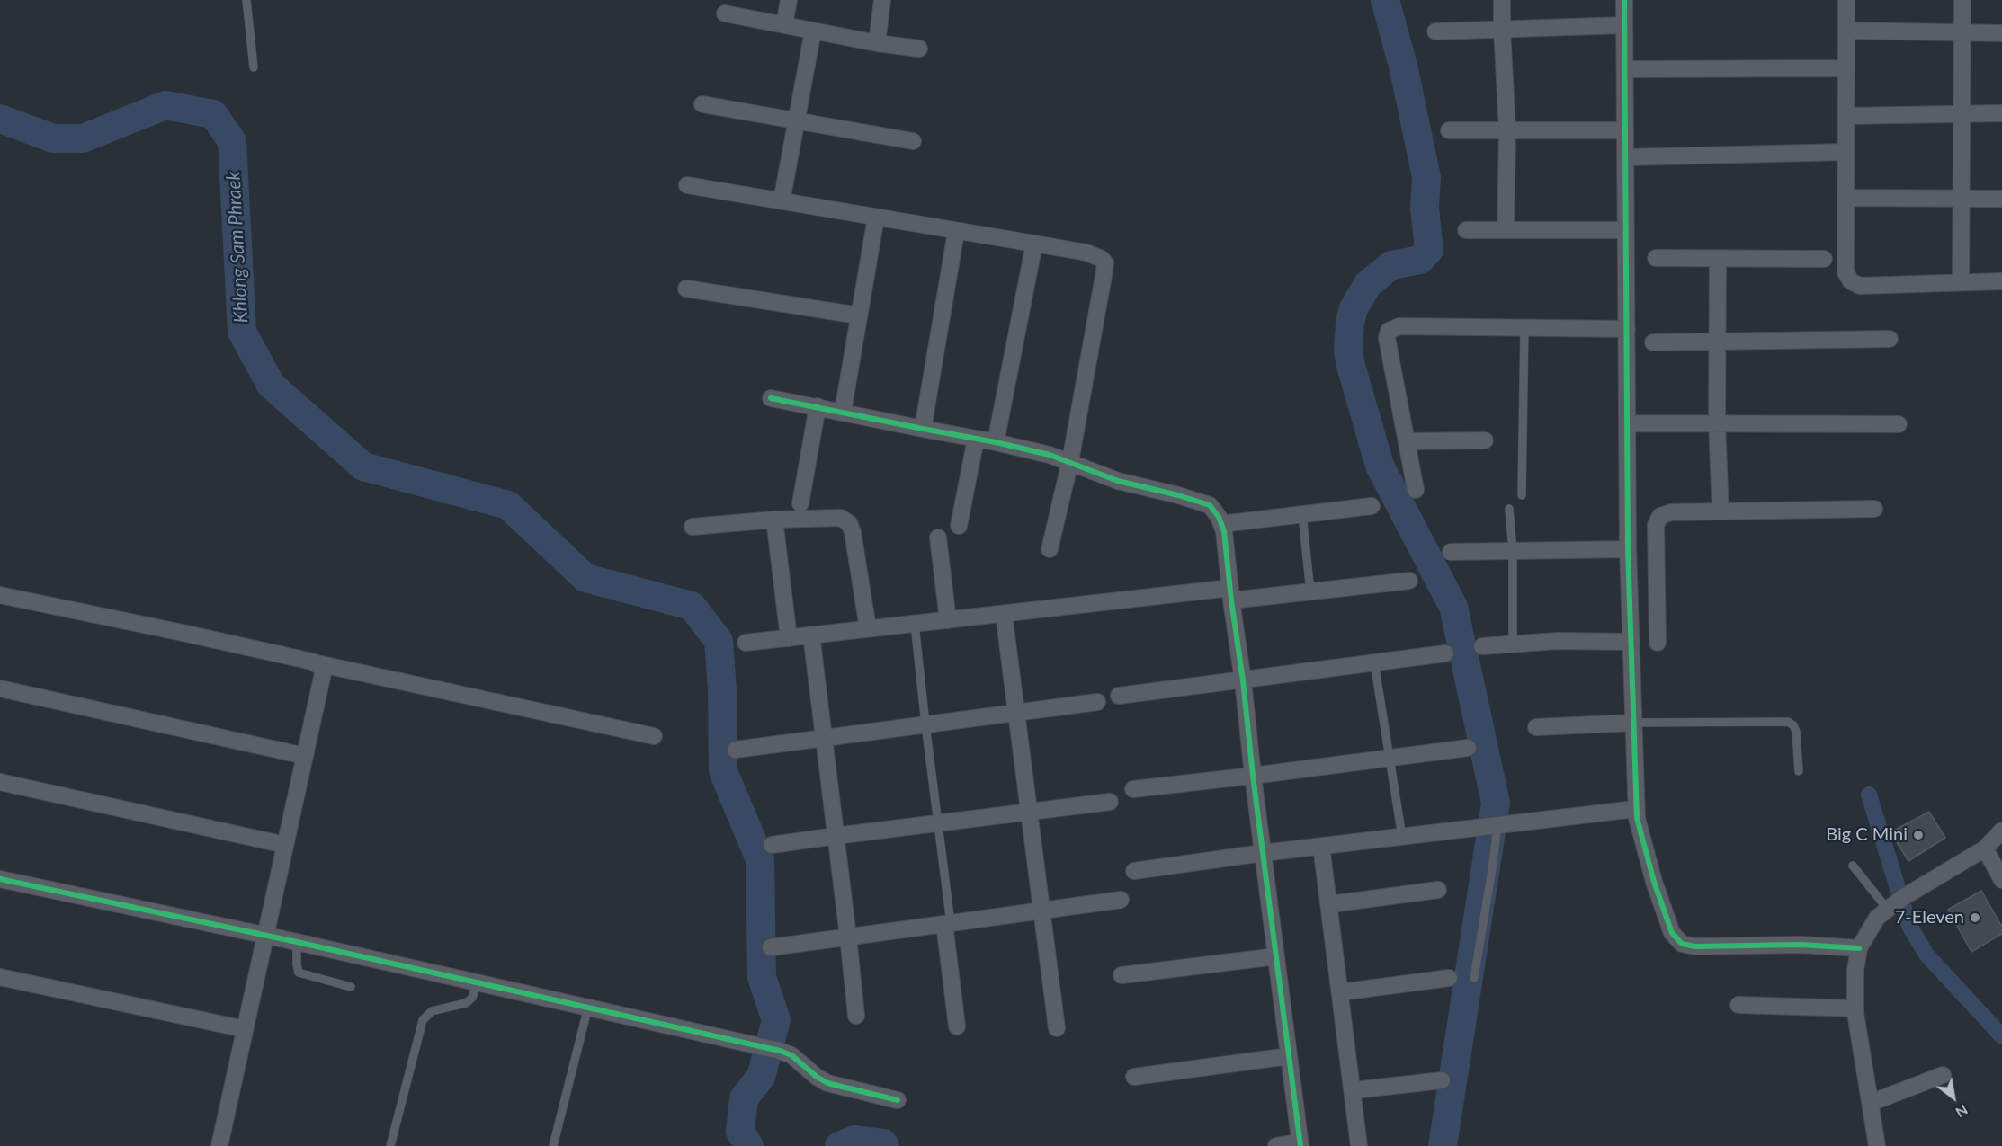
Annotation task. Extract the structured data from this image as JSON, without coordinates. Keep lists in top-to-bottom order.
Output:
{
  "water": ["Khlong Sam Phraek"],
  "places": ["Big C Mini", "7-Eleven"],
  "north": "bottom right"
}
